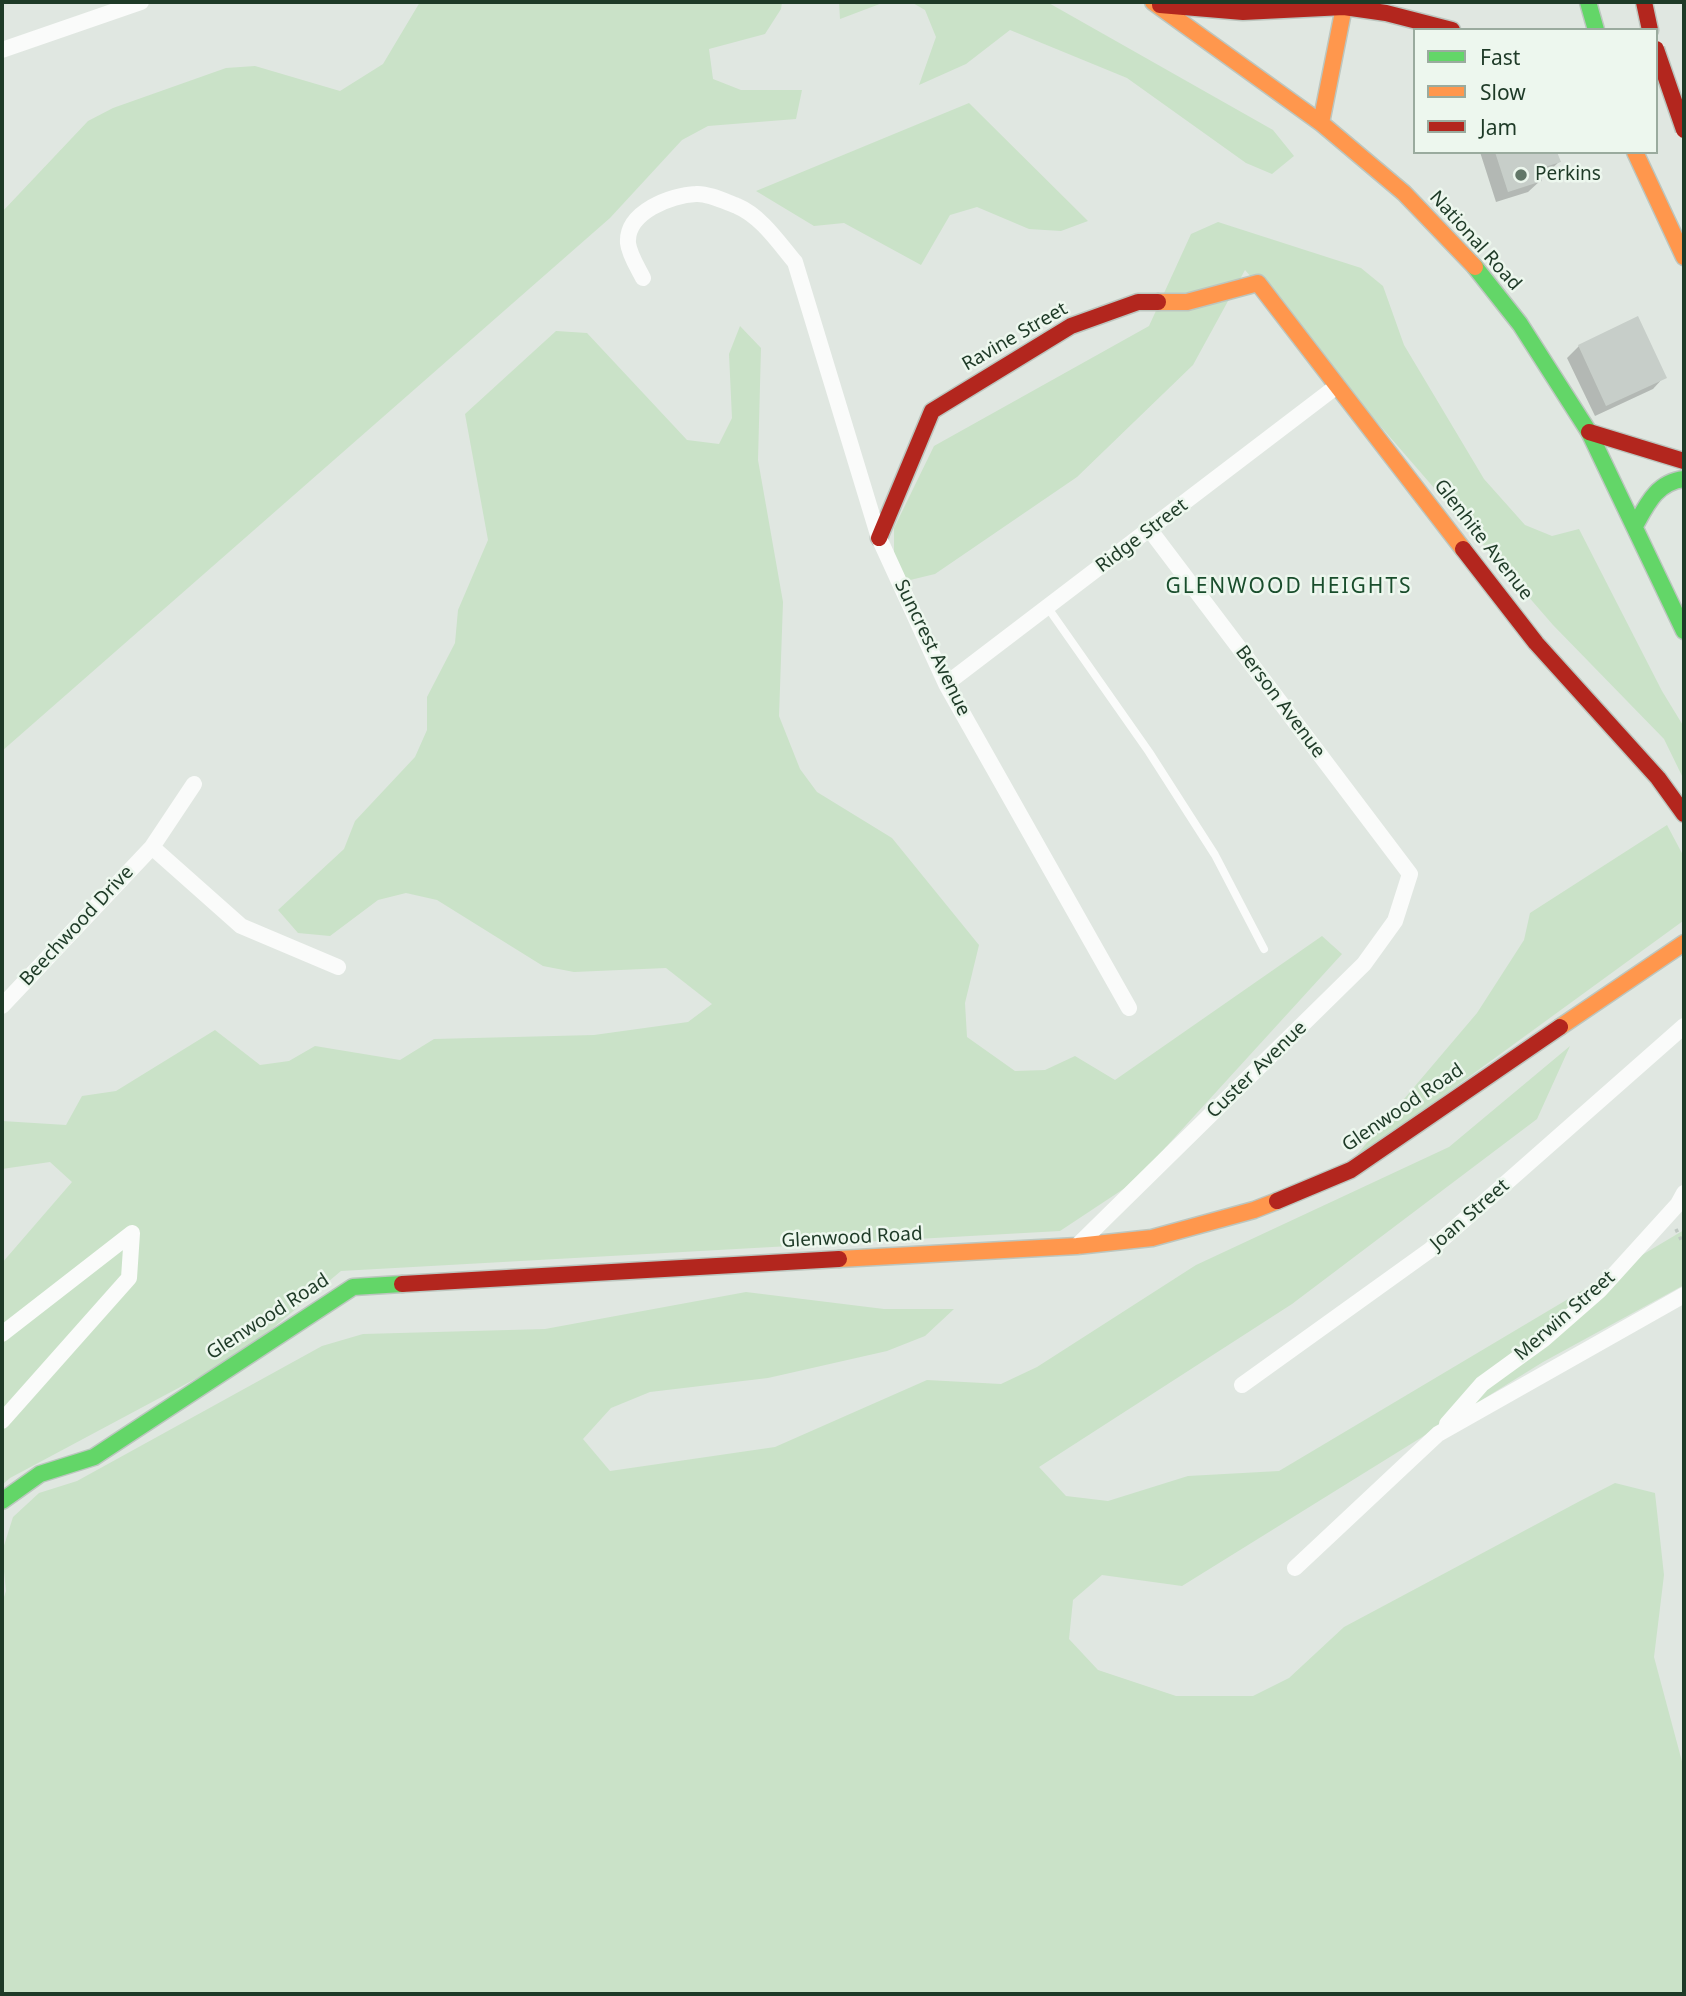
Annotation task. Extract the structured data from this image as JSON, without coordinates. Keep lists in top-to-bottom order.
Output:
{
  "streets": {
    "main road": [
      "National Road",
      "Ravine Street",
      "Glenhite Avenue",
      "Glenwood Road"
    ],
    "street": [
      "Ridge Street",
      "Suncrest Avenue",
      "Berson Avenue",
      "Beechwood Drive",
      "Custer Avenue",
      "Joan Street",
      "Merwin Street"
    ]
  },
  "crossings": [
    ["Ravine Street", "Glenhite Avenue"],
    ["Ravine Street", "Suncrest Avenue"],
    ["Ridge Street", "Glenhite Avenue"],
    ["Ridge Street", "Suncrest Avenue"],
    ["Ridge Street", "Berson Avenue"],
    ["Berson Avenue", "Custer Avenue"],
    ["Custer Avenue", "Glenwood Road"]
  ],
  "districts": ["GLENWOOD HEIGHTS"],
  "places": ["Perkins"],
  "legend": ["Fast", "Slow", "Jam"]
}
